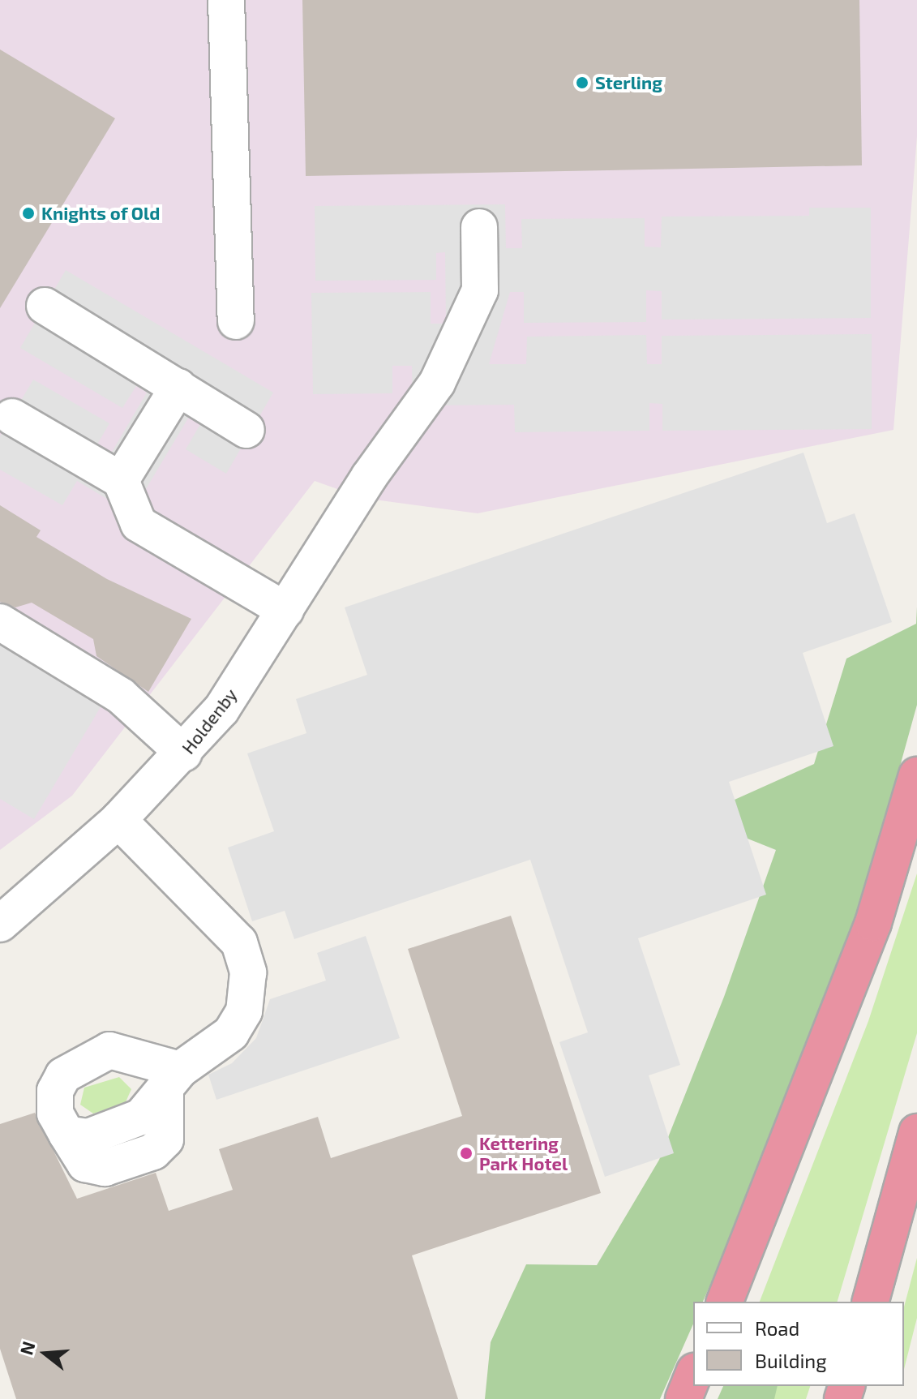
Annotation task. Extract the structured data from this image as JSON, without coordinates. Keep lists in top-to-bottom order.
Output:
{
  "streets": {
    "street": ["Holdenby"]
  },
  "places": ["Sterling", "Knights of Old", "Kettering Park Hotel"],
  "legend": ["Road", "Building"],
  "north": "left"
}
